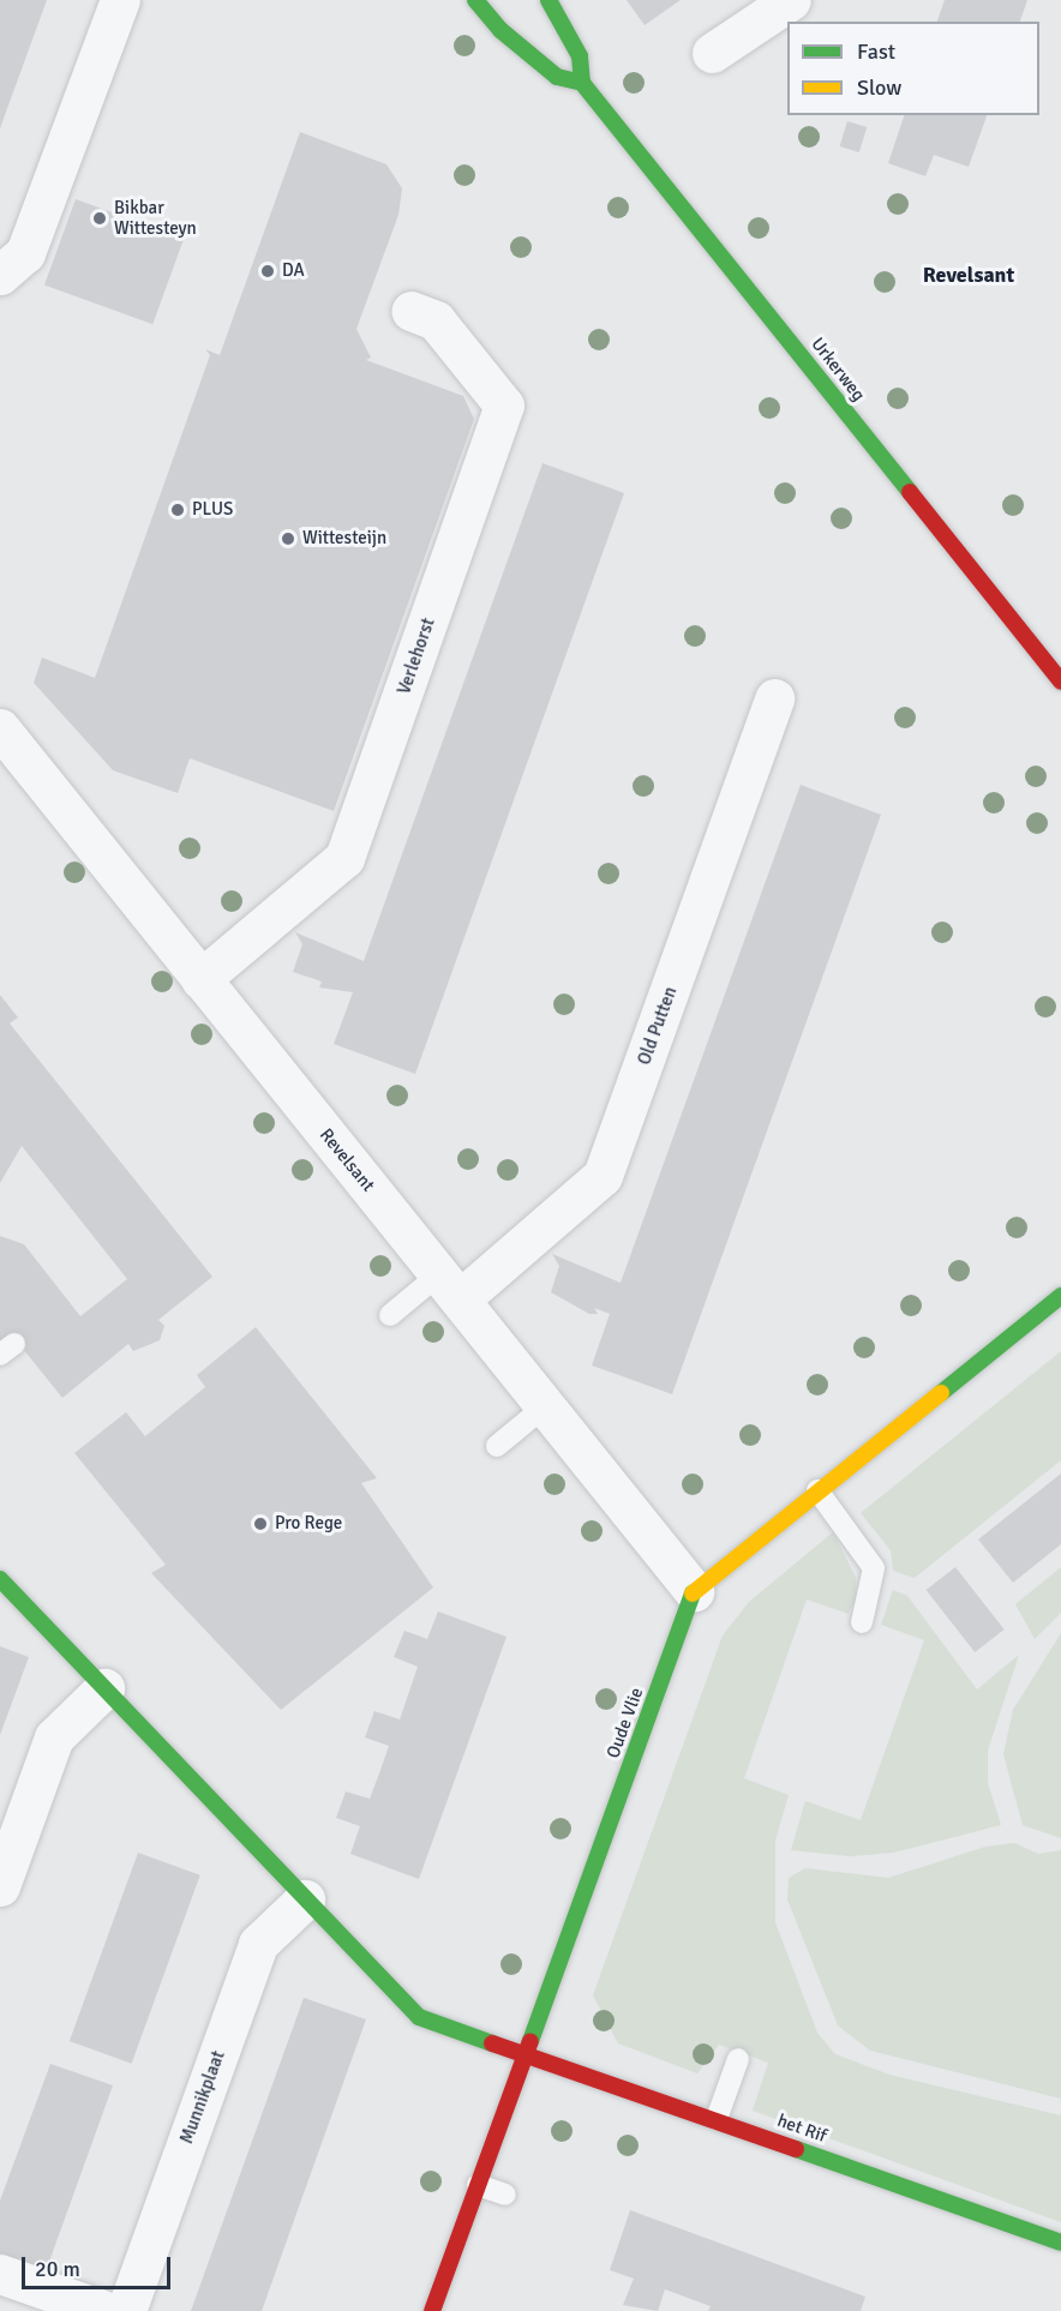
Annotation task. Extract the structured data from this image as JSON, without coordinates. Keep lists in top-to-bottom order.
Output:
{
  "streets": {
    "street": [
      "Urkerweg",
      "Verlehorst",
      "Old Putten",
      "Revelsant",
      "Oude Vlie",
      "Munnikplaat",
      "het Rif"
    ]
  },
  "crossings": [
    ["Verlehorst", "Revelsant"],
    ["Old Putten", "Revelsant"],
    ["Revelsant", "Oude Vlie"],
    ["Oude Vlie", "het Rif"]
  ],
  "districts": ["Revelsant"],
  "places": [
    "Bikbar Wittesteyn",
    "DA",
    "PLUS",
    "Wittesteijn",
    "Pro Rege"
  ],
  "legend": ["Fast", "Slow"],
  "scale_bar": "20 m"
}
